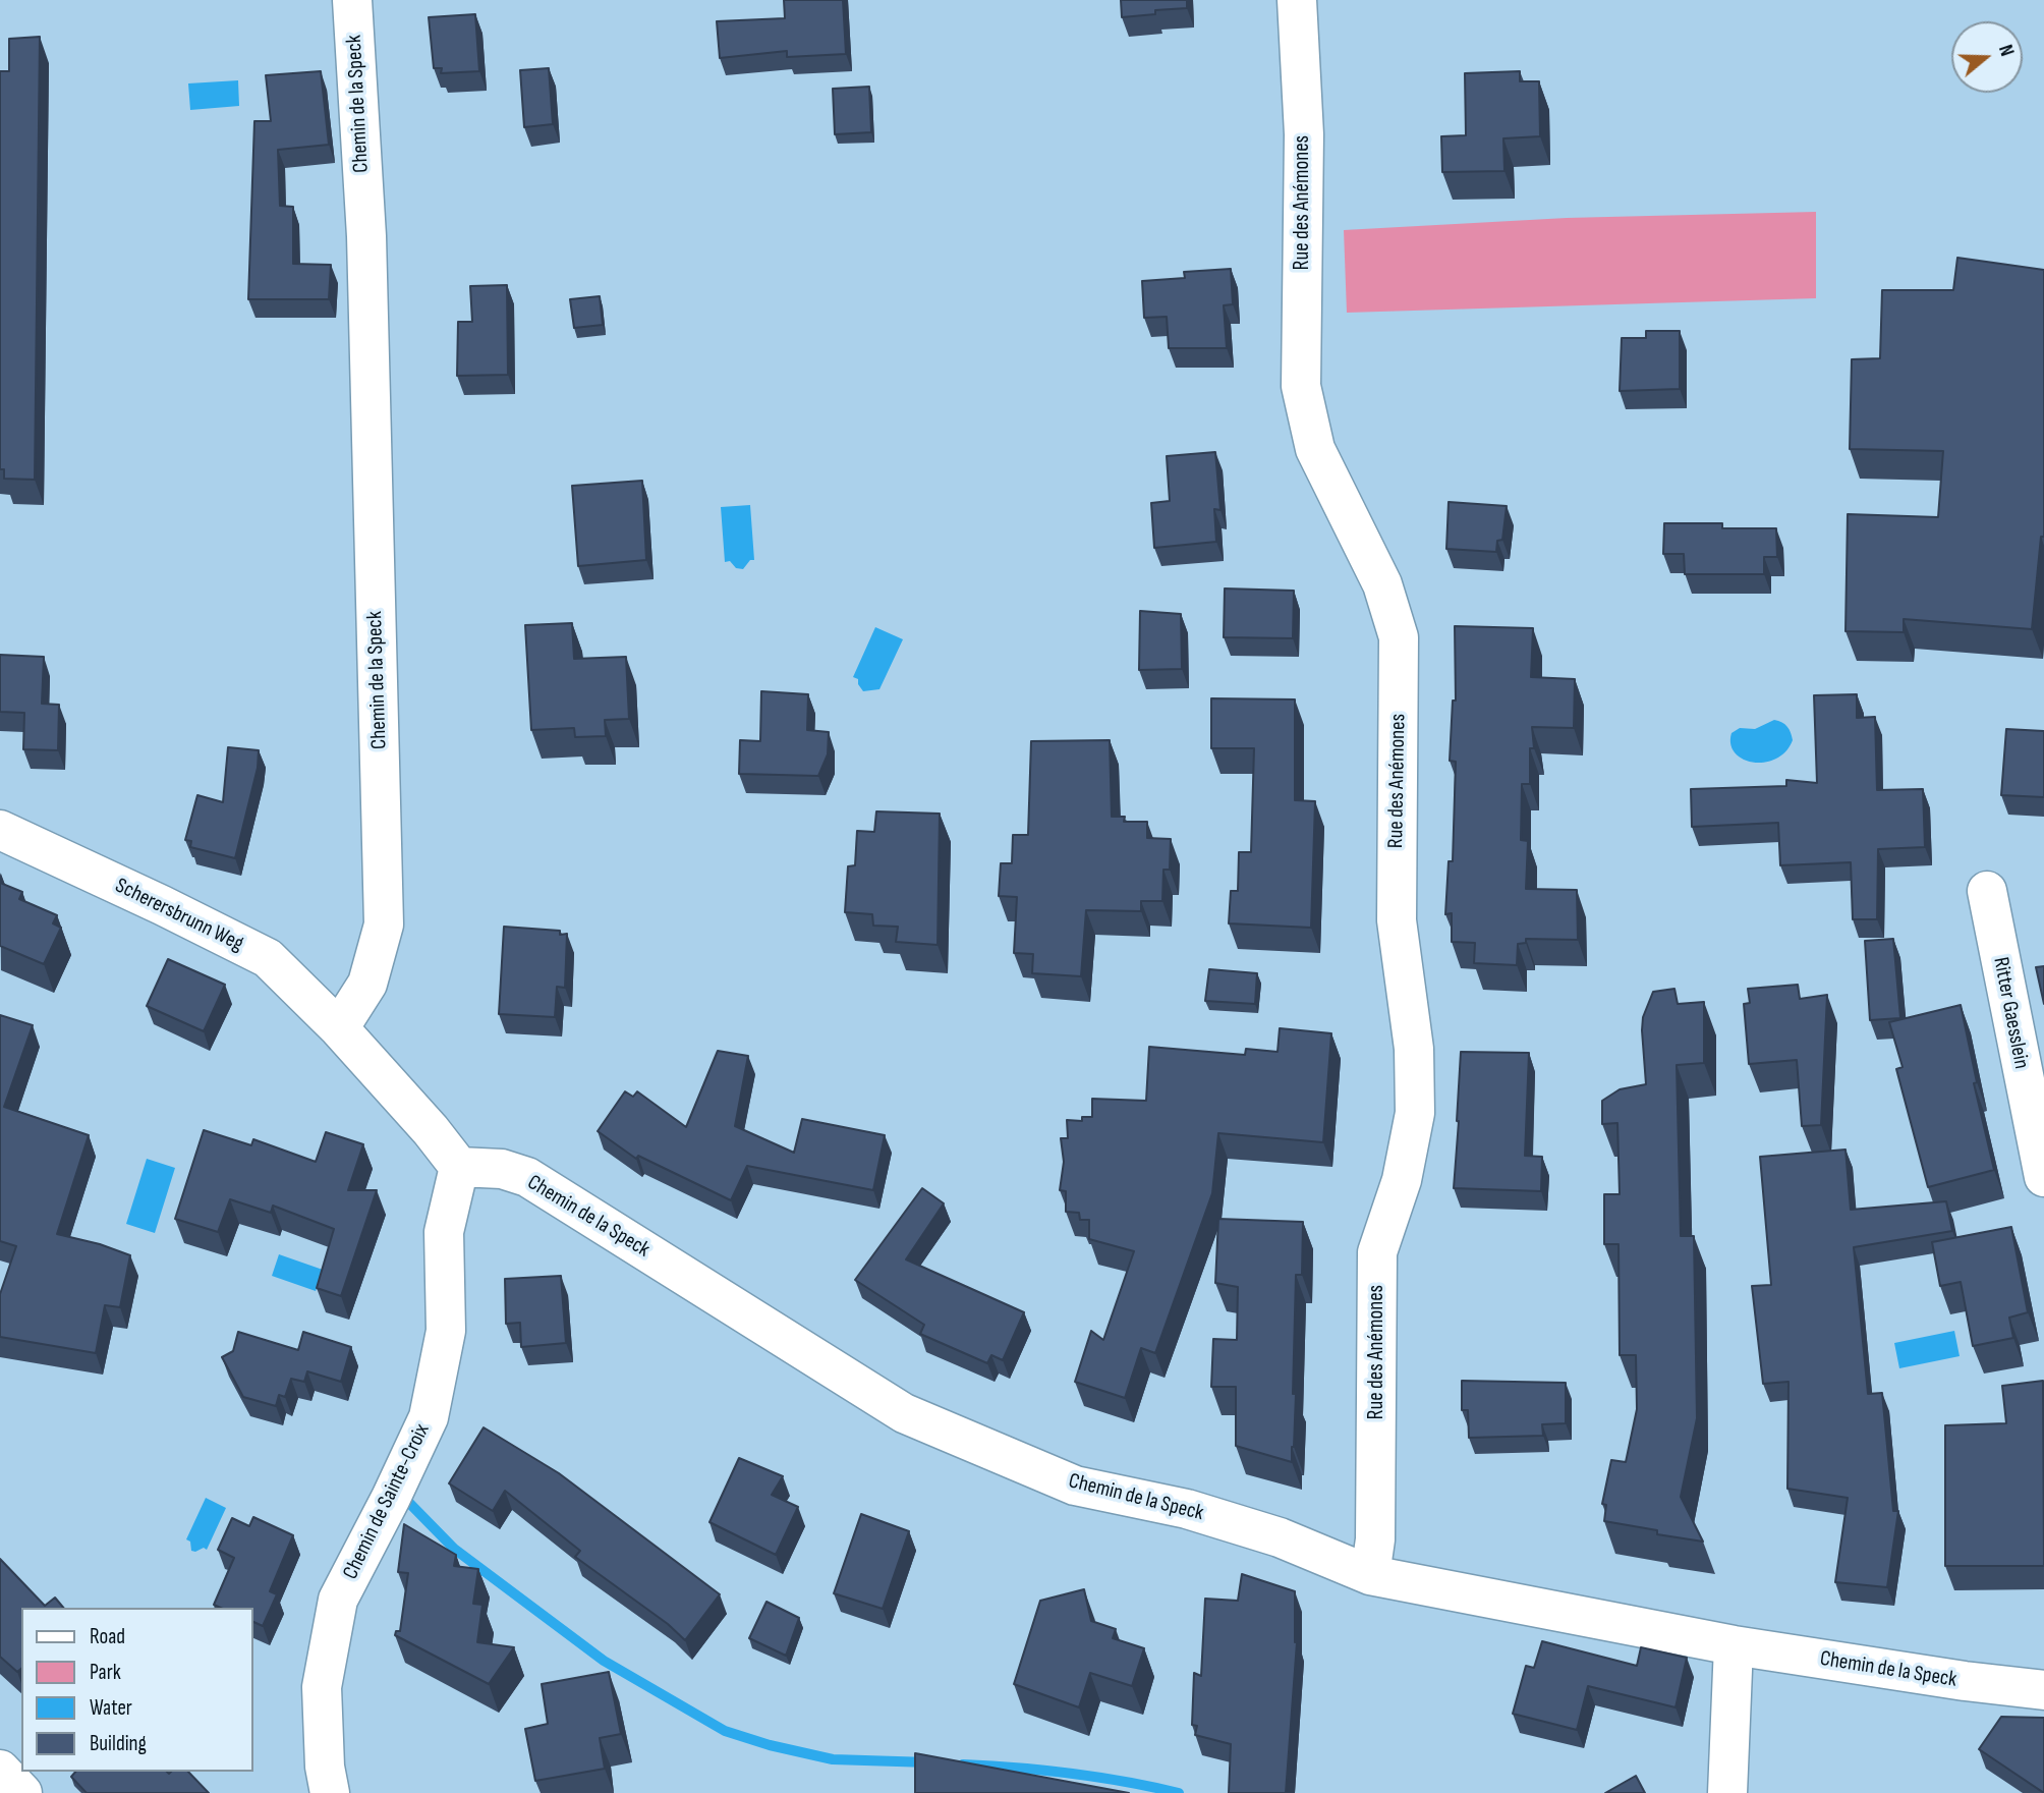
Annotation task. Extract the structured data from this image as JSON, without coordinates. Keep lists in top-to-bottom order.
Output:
{
  "streets": {
    "street": [
      "Chemin de la Speck",
      "Rue des Anémones",
      "Scherersbrunn Weg",
      "Ritter Gaesslein",
      "Chemin de Sainte-Croix"
    ]
  },
  "crossings": [
    ["Chemin de la Speck", "Rue des Anémones"],
    ["Chemin de la Speck", "Scherersbrunn Weg"],
    ["Chemin de la Speck", "Chemin de Sainte-Croix"]
  ],
  "legend": [
    "Road",
    "Park",
    "Water",
    "Building"
  ],
  "north": "right"
}
